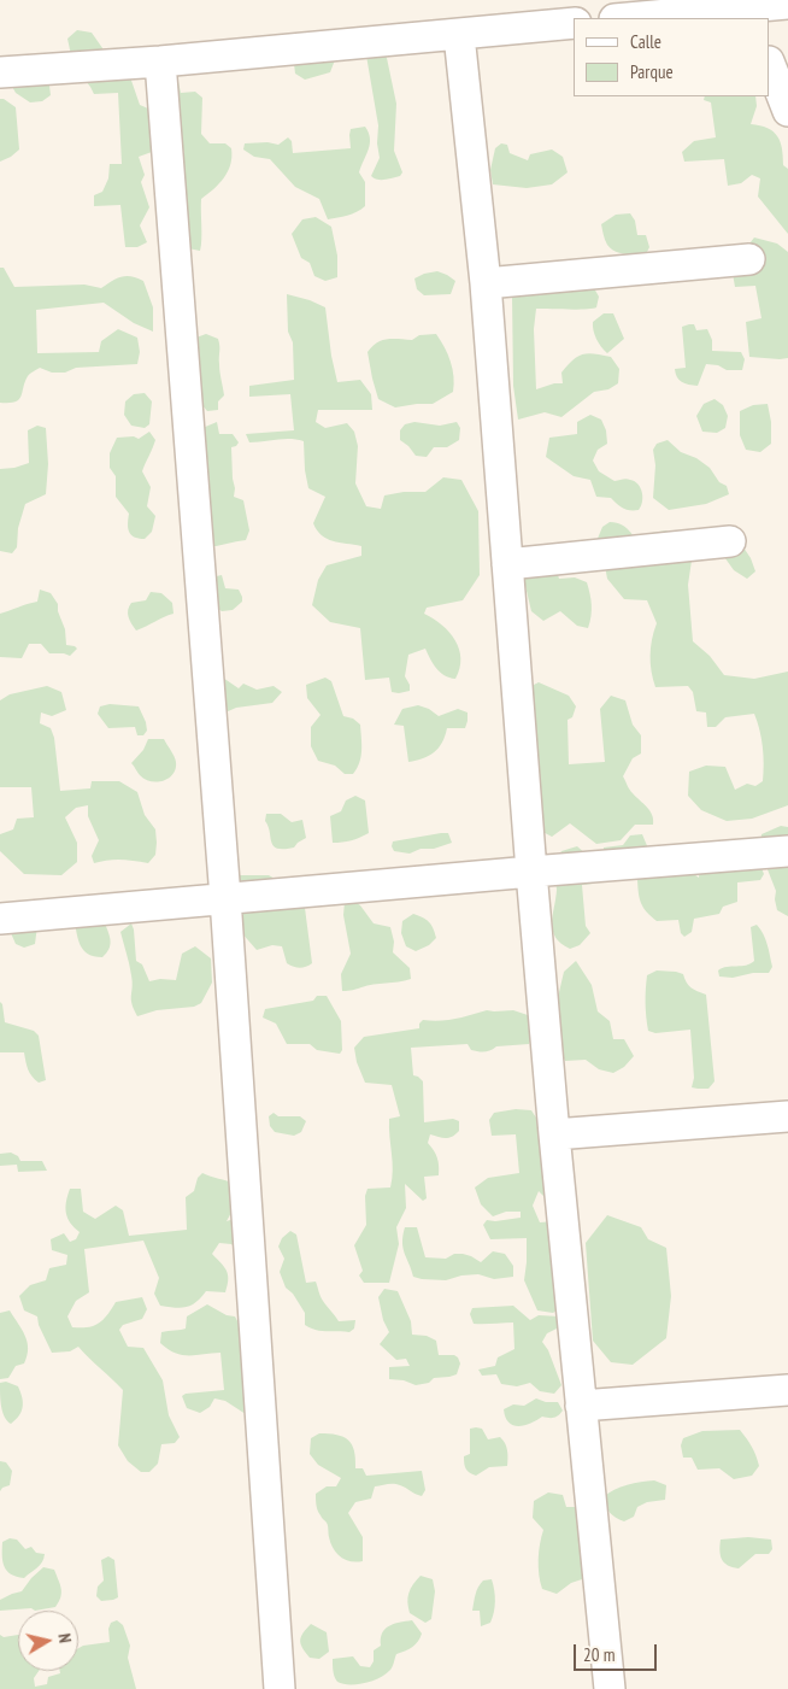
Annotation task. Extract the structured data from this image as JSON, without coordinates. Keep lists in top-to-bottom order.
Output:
{
  "legend": ["Calle", "Parque"],
  "scale_bar": "20 m",
  "north": "right"
}
